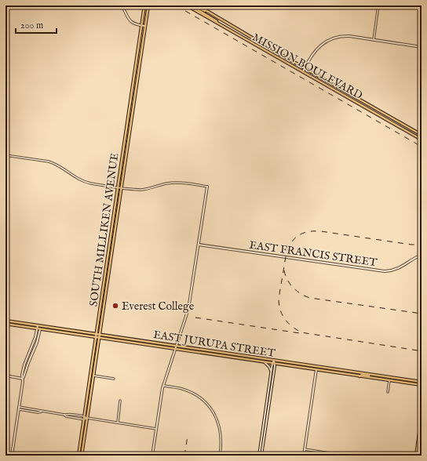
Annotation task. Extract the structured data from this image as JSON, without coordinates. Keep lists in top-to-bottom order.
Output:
{
  "streets": {
    "main road": ["MISSION BOULEVARD", "SOUTH MILLIKEN AVENUE", "EAST JURUPA STREET"],
    "street": ["EAST FRANCIS STREET"]
  },
  "crossings": [
    ["SOUTH MILLIKEN AVENUE", "EAST JURUPA STREET"]
  ],
  "places": ["Everest College"],
  "scale_bar": "200 m"
}
